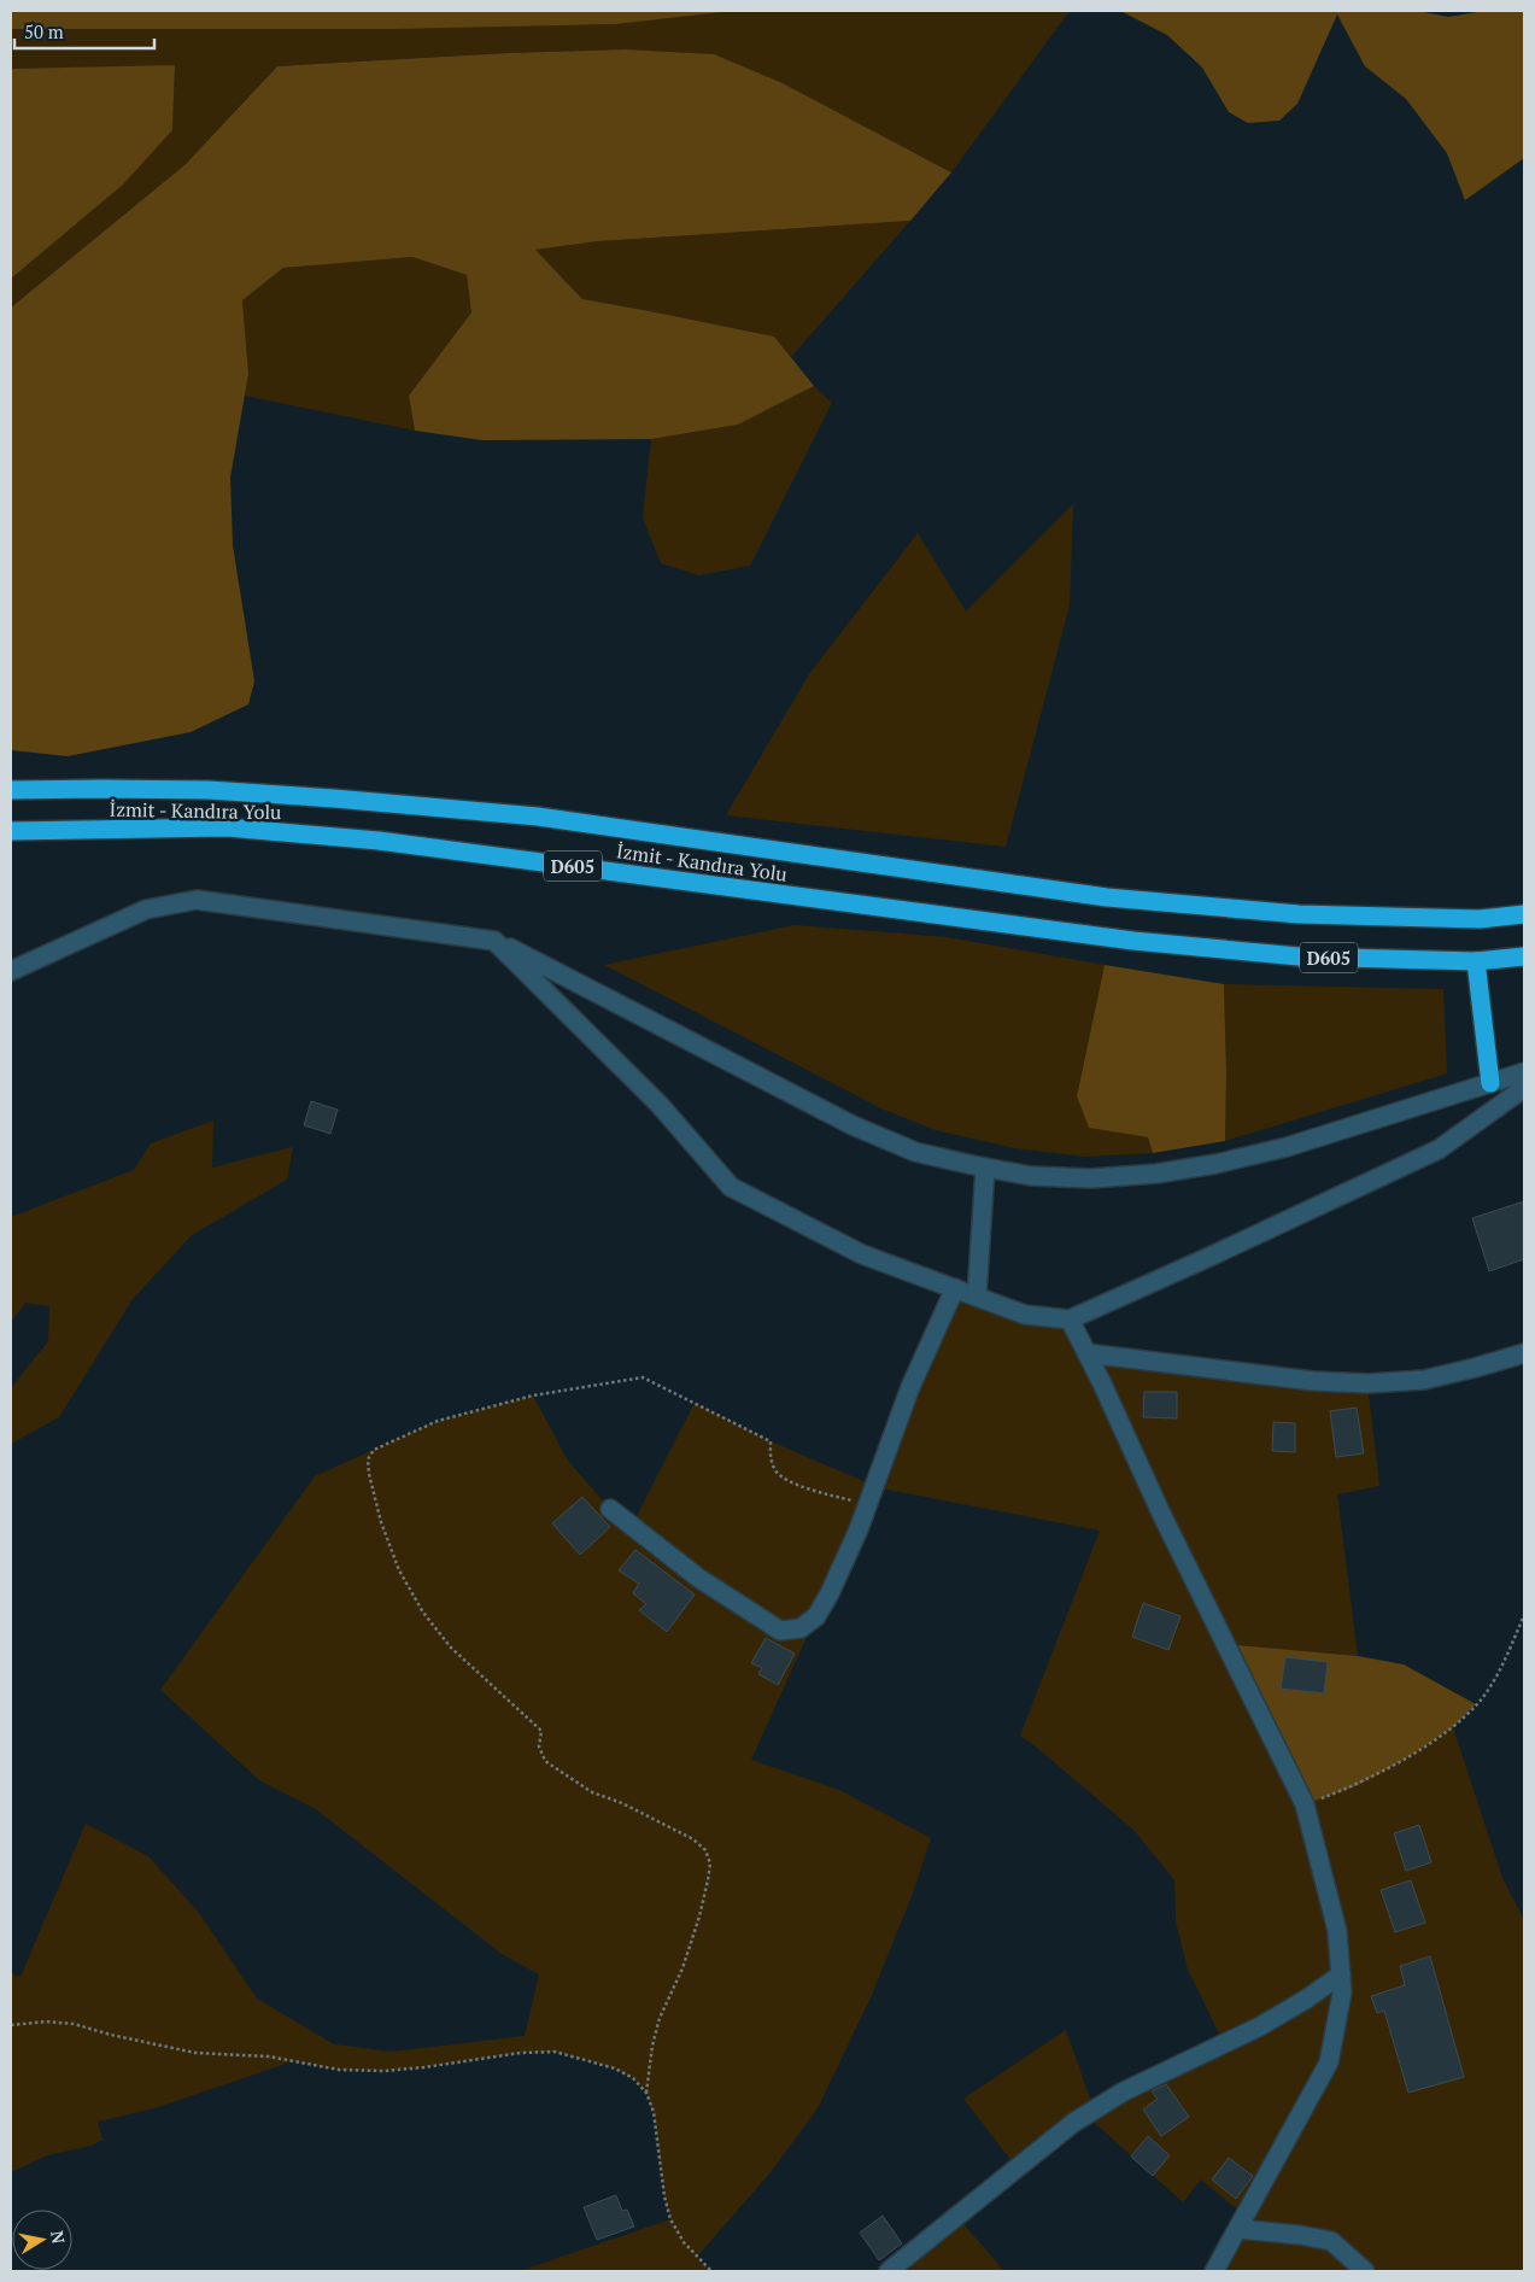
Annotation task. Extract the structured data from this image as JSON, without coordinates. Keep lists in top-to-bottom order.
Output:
{
  "streets": {
    "highway": ["İzmit - Kandıra Yolu", "D605"]
  },
  "crossings": [
    ["İzmit - Kandıra Yolu", "D605"]
  ],
  "scale_bar": "50 m",
  "north": "right"
}
